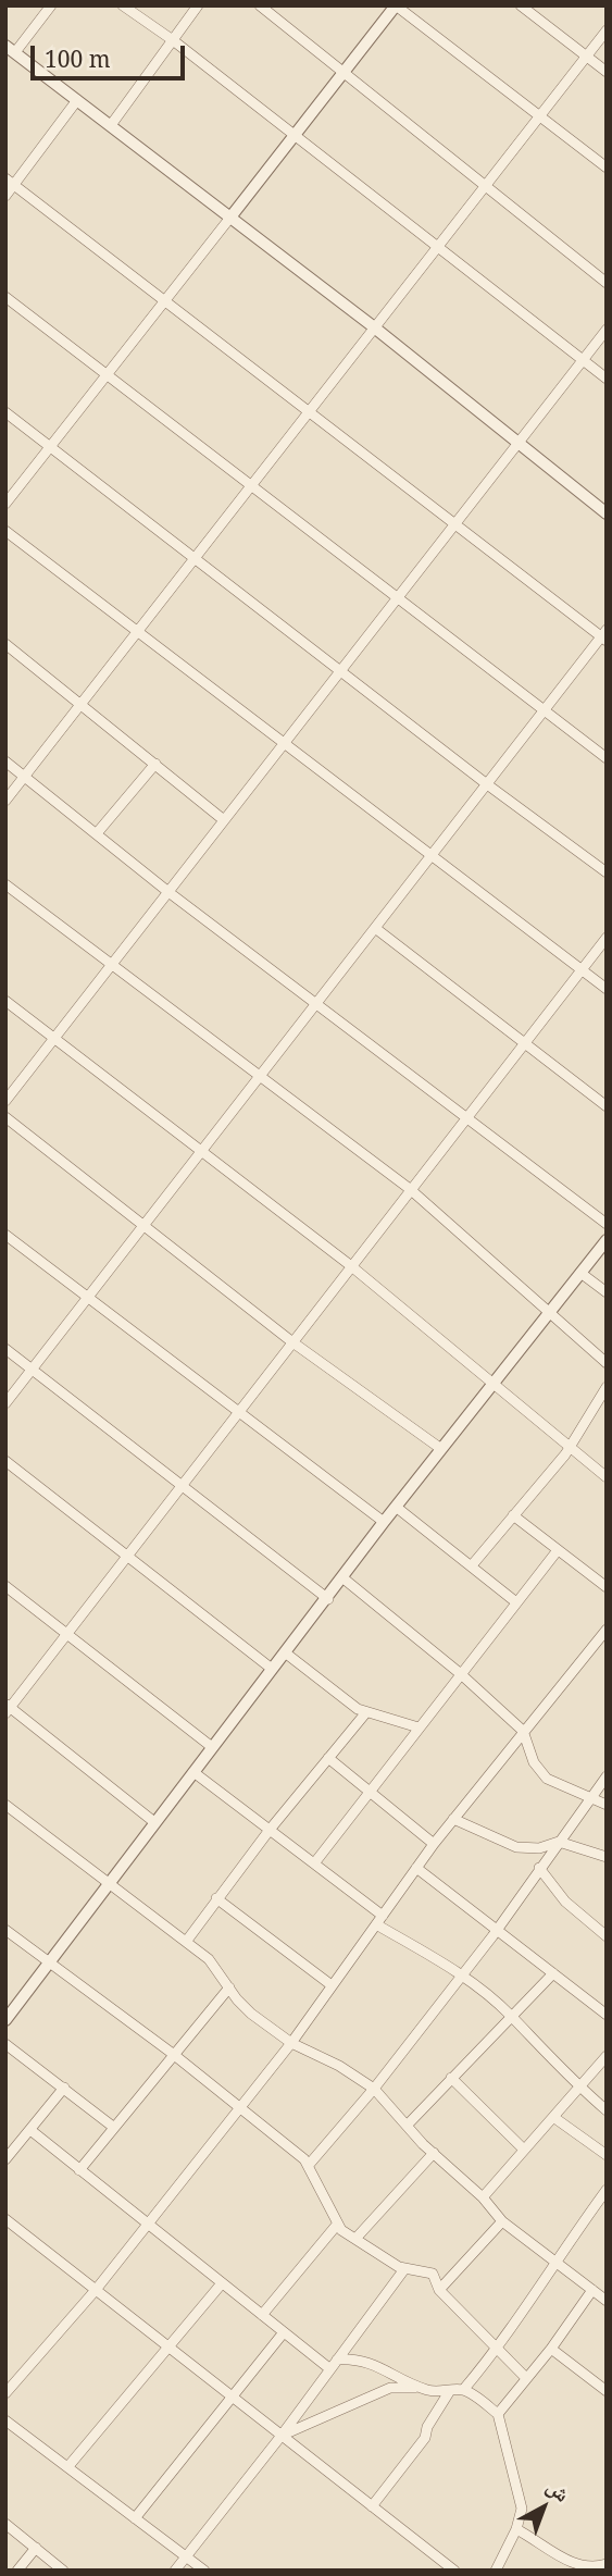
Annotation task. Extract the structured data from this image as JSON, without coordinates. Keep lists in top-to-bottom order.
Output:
{
  "scale_bar": "100 m",
  "north": "top right"
}
